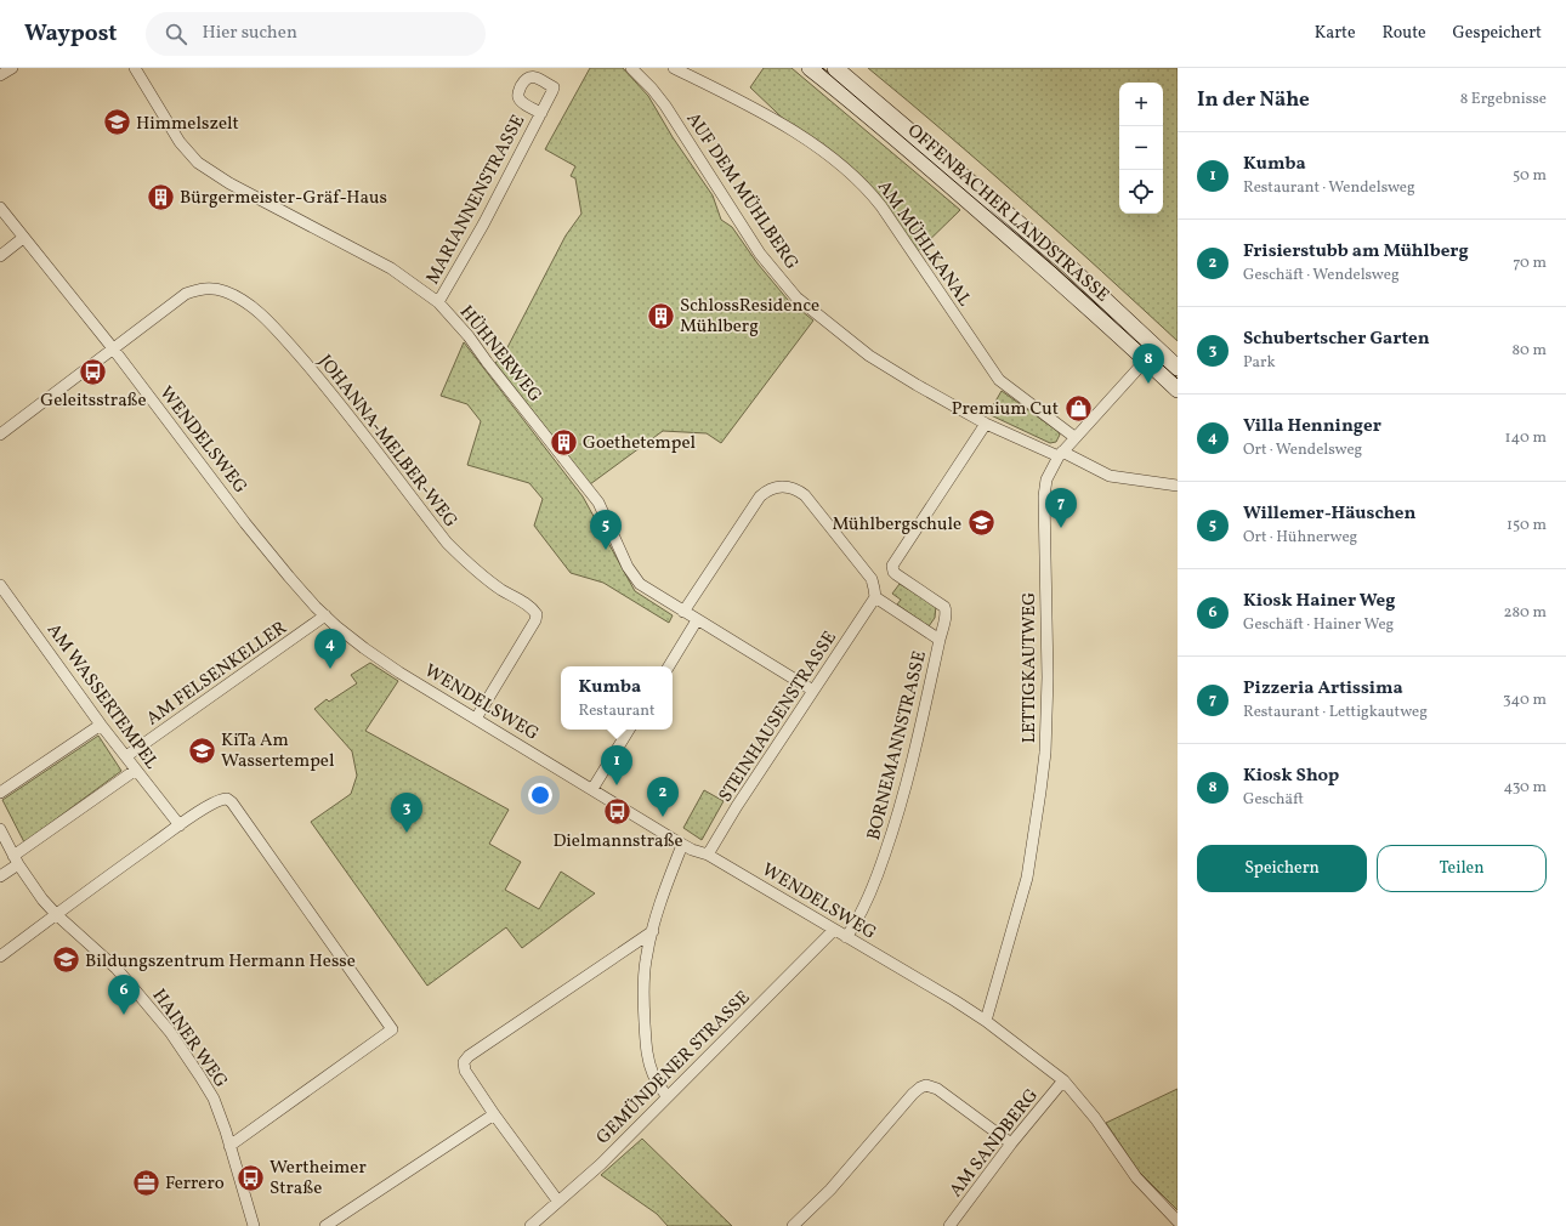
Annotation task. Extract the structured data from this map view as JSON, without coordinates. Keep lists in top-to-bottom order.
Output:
{
  "streets": {
    "main road": ["OFFENBACHER LANDSTRASSE"],
    "street": [
      "AUF DEM MÜHLBERG",
      "MARIANNENSTRASSE",
      "AM MÜHLKANAL",
      "HÜHNERWEG",
      "WENDELSWEG",
      "JOHANNA-MELBER-WEG",
      "LETTIGKAUTWEG",
      "AM FELSENKELLER",
      "AM WASSERTEMPEL",
      "STEINHAUSENSTRASSE",
      "BORNEMANNSTRASSE",
      "HAINER WEG",
      "GEMÜNDENER STRASSE",
      "AM SANDBERG"
    ]
  },
  "crossings": [
    ["AUF DEM MÜHLBERG", "LETTIGKAUTWEG"],
    ["AUF DEM MÜHLBERG", "BORNEMANNSTRASSE"],
    ["MARIANNENSTRASSE", "HÜHNERWEG"],
    ["OFFENBACHER LANDSTRASSE", "LETTIGKAUTWEG"],
    ["AM MÜHLKANAL", "LETTIGKAUTWEG"],
    ["HÜHNERWEG", "STEINHAUSENSTRASSE"],
    ["WENDELSWEG", "JOHANNA-MELBER-WEG"],
    ["WENDELSWEG", "LETTIGKAUTWEG"],
    ["WENDELSWEG", "AM FELSENKELLER"],
    ["WENDELSWEG", "STEINHAUSENSTRASSE"],
    ["WENDELSWEG", "BORNEMANNSTRASSE"],
    ["WENDELSWEG", "GEMÜNDENER STRASSE"],
    ["WENDELSWEG", "AM SANDBERG"],
    ["AM FELSENKELLER", "AM WASSERTEMPEL"],
    ["STEINHAUSENSTRASSE", "BORNEMANNSTRASSE"]
  ],
  "places": {
    "school or university": [
      "Himmelszelt",
      "Mühlbergschule",
      "KiTa Am Wassertempel",
      "Bildungszentrum Hermann Hesse"
    ],
    "building": ["Bürgermeister-Gräf-Haus", "SchlossResidence Mühlberg", "Goethetempel"],
    "bus stop": ["Geleitsstraße", "Dielmannstraße", "Wertheimer Straße"],
    "shop": ["Premium Cut"],
    "office": ["Ferrero"]
  },
  "page": {
    "header": "Waypost",
    "search": "Hier suchen",
    "nav": ["Karte", "Route", "Gespeichert"],
    "heading": ["In der Nähe", "8 Ergebnisse"],
    "map_buttons": ["+", "−"],
    "list": [
      {
        "mark": "1",
        "name": "Kumba",
        "note": "Restaurant · Wendelsweg",
        "value": "50 m"
      },
      {
        "mark": "2",
        "name": "Frisierstubb am Mühlberg",
        "note": "Geschäft · Wendelsweg",
        "value": "70 m"
      },
      {
        "mark": "3",
        "name": "Schubertscher Garten",
        "note": "Park",
        "value": "80 m"
      },
      {
        "mark": "4",
        "name": "Villa Henninger",
        "note": "Ort · Wendelsweg",
        "value": "140 m"
      },
      {
        "mark": "5",
        "name": "Willemer-Häuschen",
        "note": "Ort · Hühnerweg",
        "value": "150 m"
      },
      {
        "mark": "6",
        "name": "Kiosk Hainer Weg",
        "note": "Geschäft · Hainer Weg",
        "value": "280 m"
      },
      {
        "mark": "7",
        "name": "Pizzeria Artissima",
        "note": "Restaurant · Lettigkautweg",
        "value": "340 m"
      },
      {
        "mark": "8",
        "name": "Kiosk Shop",
        "note": "Geschäft",
        "value": "430 m"
      }
    ],
    "pins": [
      "8",
      "7",
      "5",
      "4",
      "1",
      "2",
      "3",
      "6"
    ],
    "popup": ["Kumba", "Restaurant"],
    "buttons": ["Speichern", "Teilen"]
  }
}
